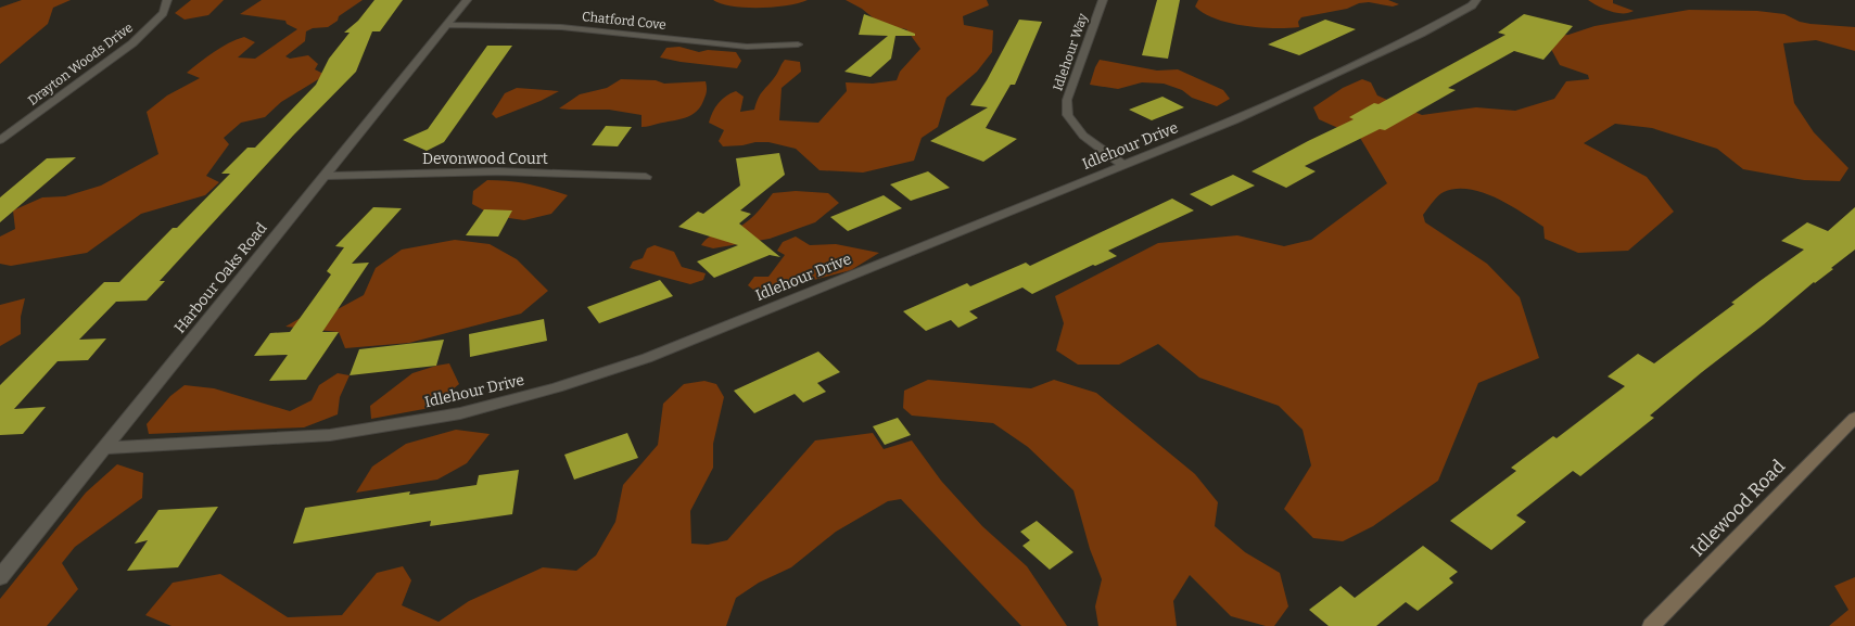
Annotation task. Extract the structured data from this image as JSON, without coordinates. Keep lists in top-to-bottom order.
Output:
{
  "streets": {
    "street": [
      "Chatford Cove",
      "Idlehour Way",
      "Drayton Woods Drive",
      "Idlehour Drive",
      "Devonwood Court",
      "Harbour Oaks Road",
      "Idlewood Road"
    ]
  },
  "crossings": [
    ["Chatford Cove", "Harbour Oaks Road"],
    ["Idlehour Way", "Idlehour Drive"],
    ["Idlehour Drive", "Harbour Oaks Road"],
    ["Devonwood Court", "Harbour Oaks Road"]
  ]
}
